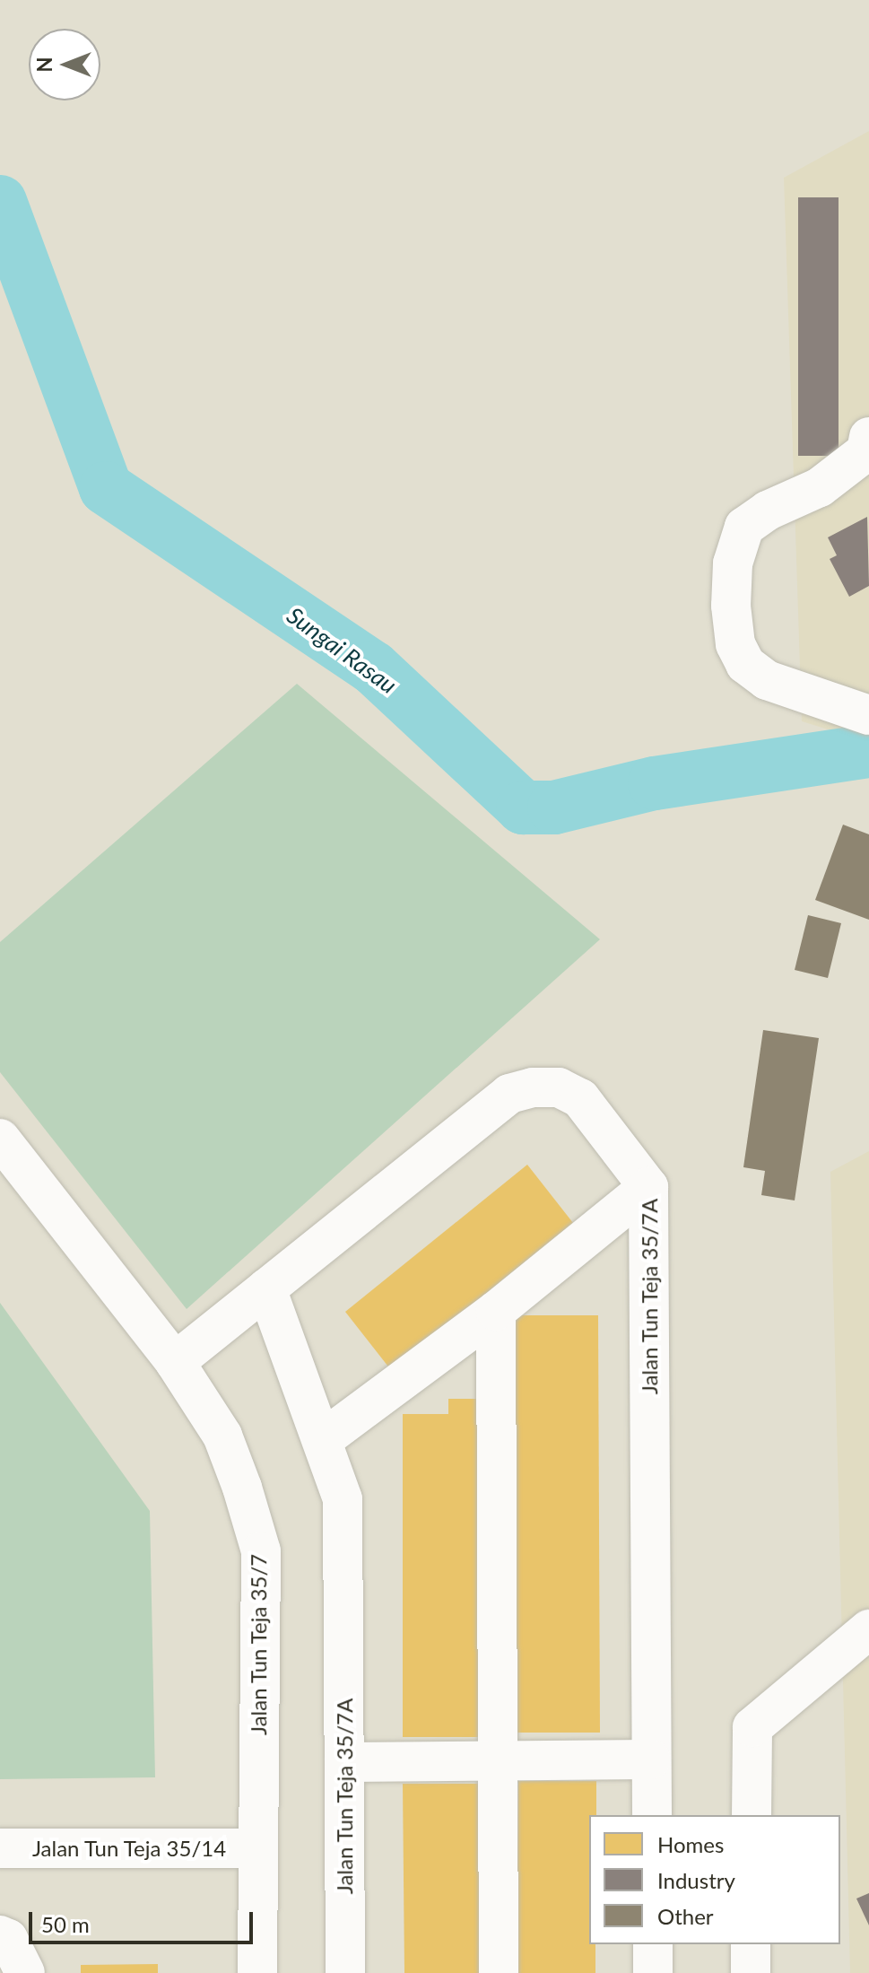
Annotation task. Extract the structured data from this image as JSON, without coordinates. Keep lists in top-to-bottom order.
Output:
{
  "streets": {
    "street": ["Jalan Tun Teja 35/7A", "Jalan Tun Teja 35/7", "Jalan Tun Teja 35/14"]
  },
  "crossings": [
    ["Jalan Tun Teja 35/7A", "Jalan Tun Teja 35/7"],
    ["Jalan Tun Teja 35/7", "Jalan Tun Teja 35/14"]
  ],
  "water": ["Sungai Rasau"],
  "legend": ["Homes", "Industry", "Other"],
  "scale_bar": "50 m",
  "north": "left"
}
